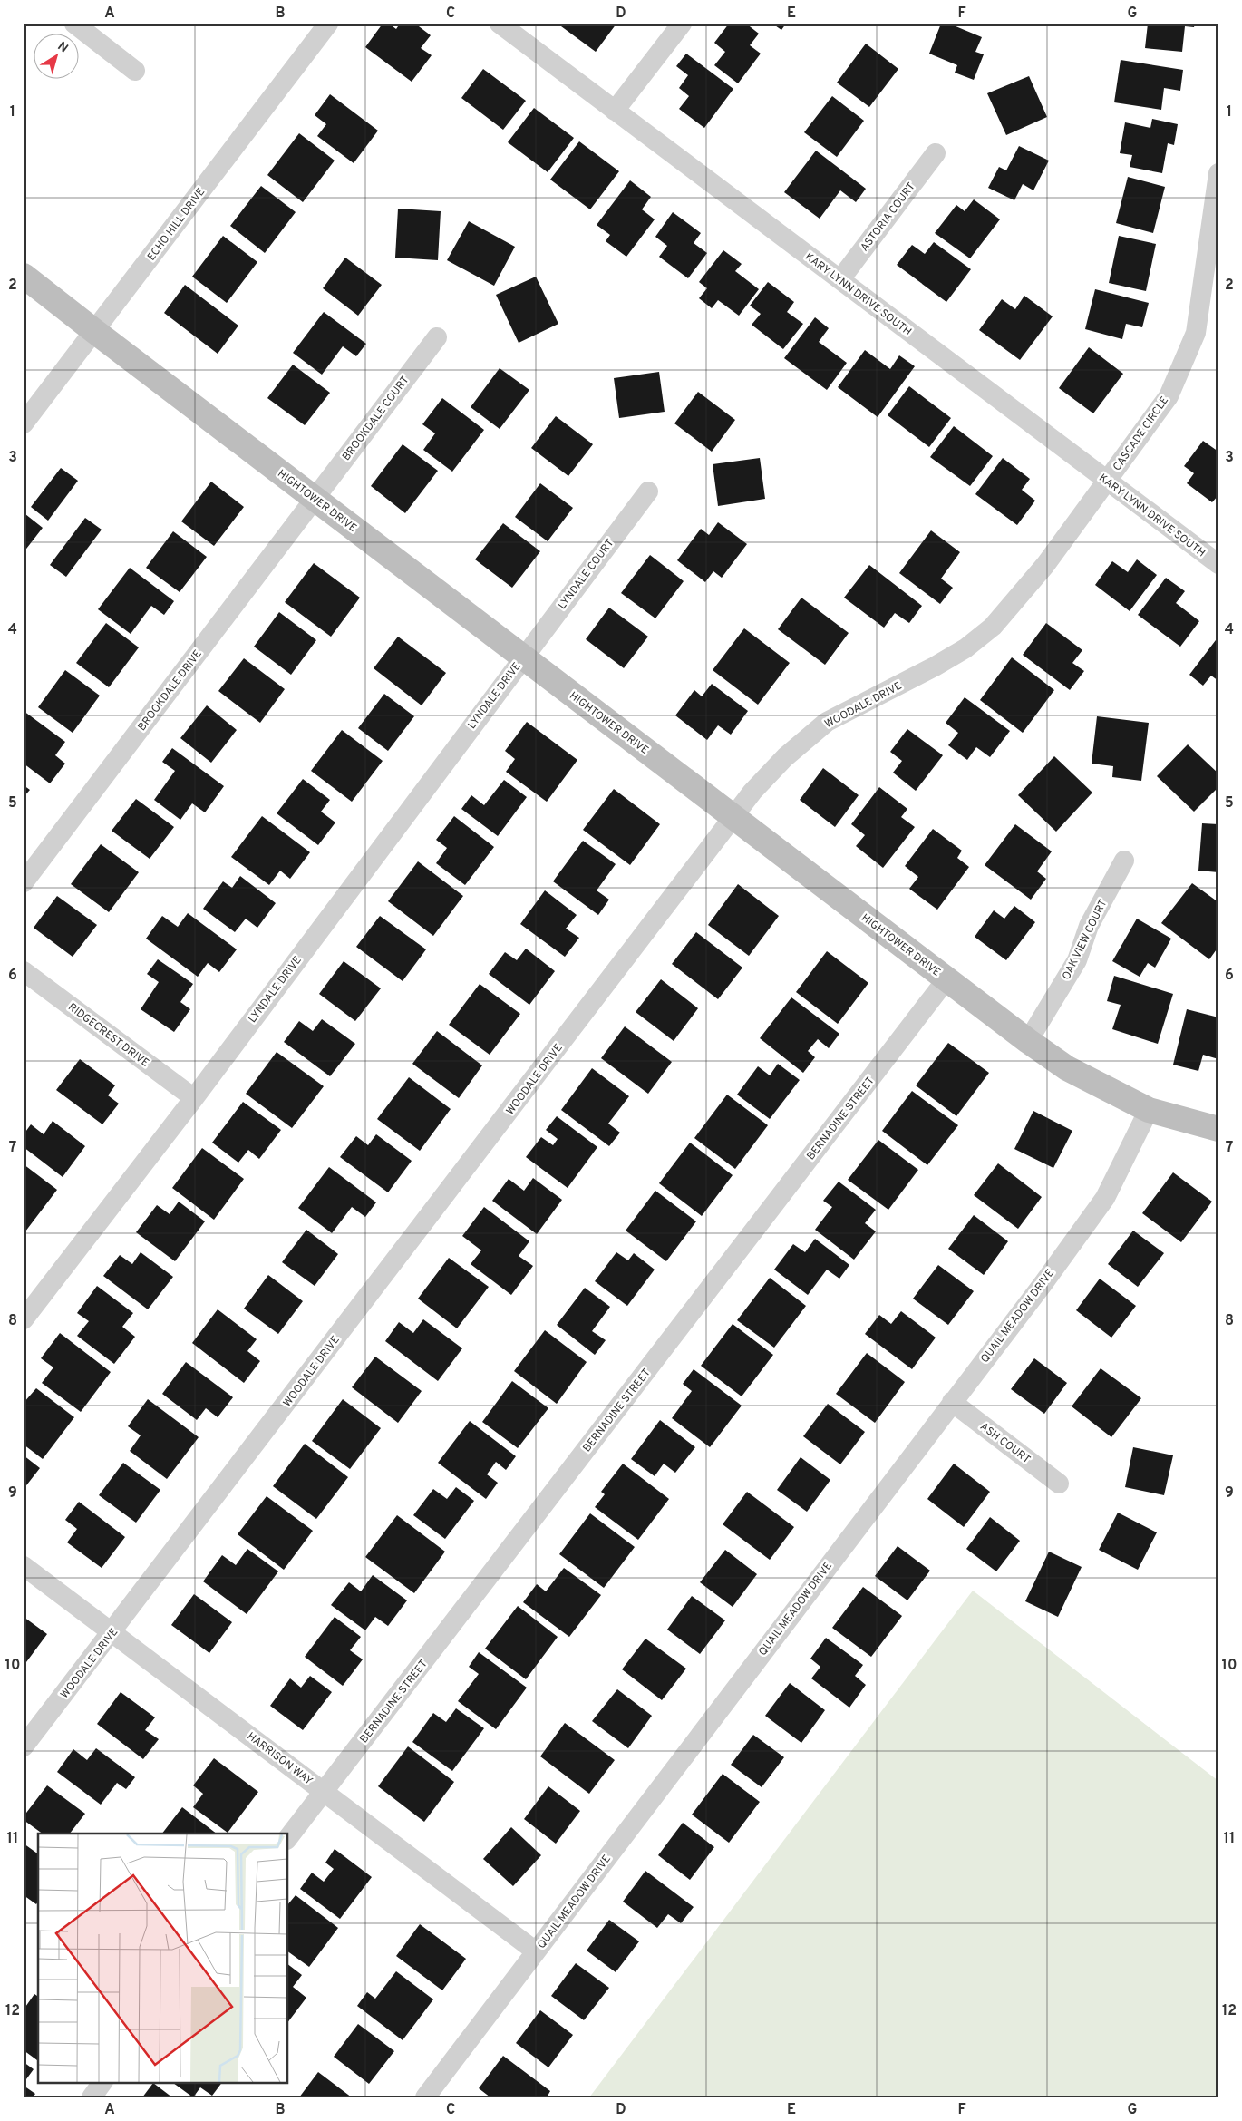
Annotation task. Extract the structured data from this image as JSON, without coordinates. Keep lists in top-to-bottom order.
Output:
{
  "streets": {
    "main road": ["HIGHTOWER DRIVE"],
    "street": [
      "ASTORIA COURT",
      "ECHO HILL DRIVE",
      "KARY LYNN DRIVE SOUTH",
      "BROOKDALE COURT",
      "CASCADE CIRCLE",
      "LYNDALE COURT",
      "BROOKDALE DRIVE",
      "LYNDALE DRIVE",
      "WOODALE DRIVE",
      "OAK VIEW COURT",
      "RIDGECREST DRIVE",
      "BERNADINE STREET",
      "QUAIL MEADOW DRIVE",
      "ASH COURT",
      "HARRISON WAY"
    ]
  },
  "crossings": [
    ["ASTORIA COURT", "KARY LYNN DRIVE SOUTH"],
    ["ECHO HILL DRIVE", "HIGHTOWER DRIVE"],
    ["KARY LYNN DRIVE SOUTH", "CASCADE CIRCLE"],
    ["KARY LYNN DRIVE SOUTH", "WOODALE DRIVE"],
    ["BROOKDALE COURT", "HIGHTOWER DRIVE"],
    ["BROOKDALE COURT", "BROOKDALE DRIVE"],
    ["CASCADE CIRCLE", "WOODALE DRIVE"],
    ["HIGHTOWER DRIVE", "LYNDALE COURT"],
    ["HIGHTOWER DRIVE", "BROOKDALE DRIVE"],
    ["HIGHTOWER DRIVE", "LYNDALE DRIVE"],
    ["HIGHTOWER DRIVE", "WOODALE DRIVE"],
    ["HIGHTOWER DRIVE", "OAK VIEW COURT"],
    ["HIGHTOWER DRIVE", "BERNADINE STREET"],
    ["HIGHTOWER DRIVE", "QUAIL MEADOW DRIVE"],
    ["LYNDALE COURT", "LYNDALE DRIVE"],
    ["LYNDALE DRIVE", "RIDGECREST DRIVE"],
    ["WOODALE DRIVE", "HARRISON WAY"],
    ["BERNADINE STREET", "HARRISON WAY"],
    ["QUAIL MEADOW DRIVE", "ASH COURT"],
    ["QUAIL MEADOW DRIVE", "HARRISON WAY"]
  ],
  "north": "top right",
  "grid": {
    "columns": [
      "A",
      "B",
      "C",
      "D",
      "E",
      "F",
      "G"
    ],
    "rows": [
      "1",
      "2",
      "3",
      "4",
      "5",
      "6",
      "7",
      "8",
      "9",
      "10",
      "11",
      "12"
    ]
  }
}
